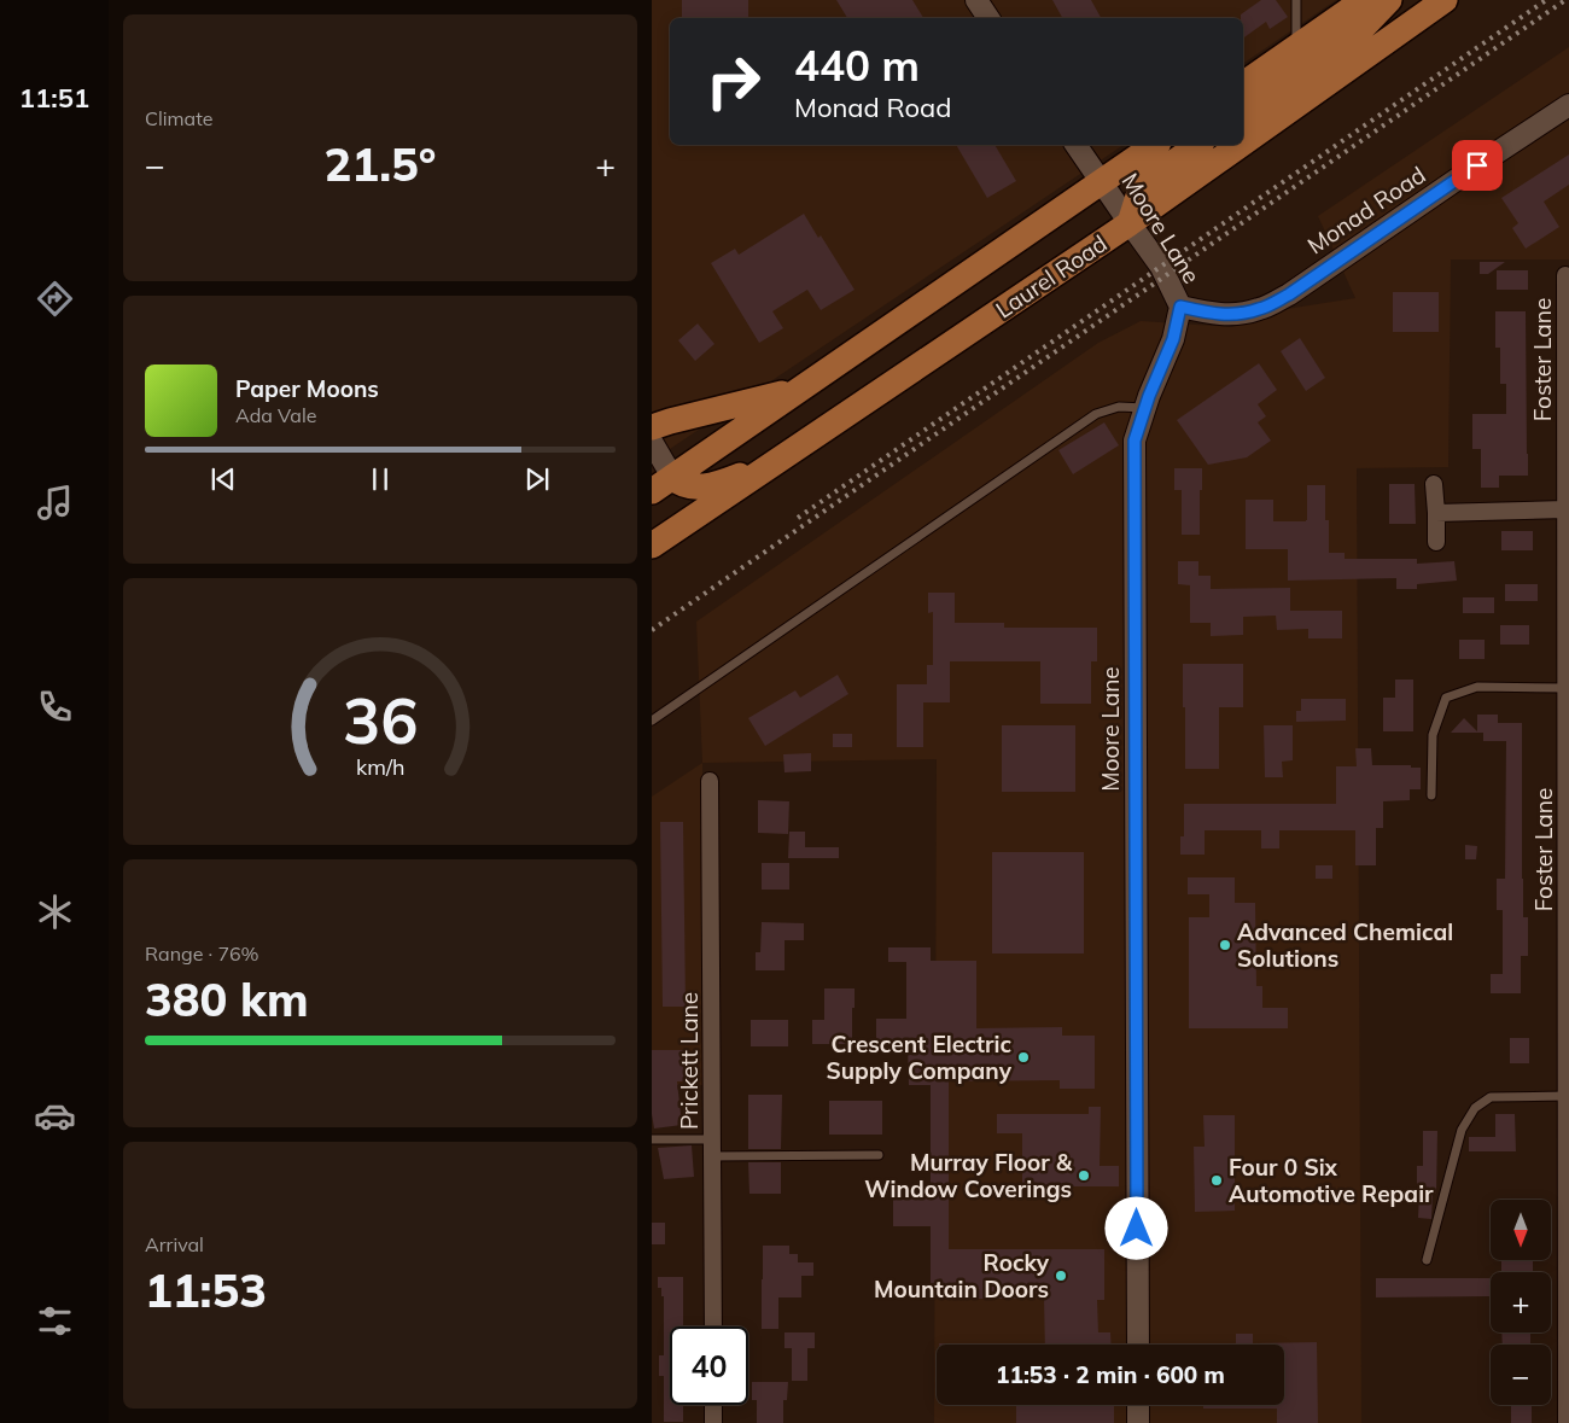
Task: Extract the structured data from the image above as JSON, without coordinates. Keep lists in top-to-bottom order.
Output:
{
  "streets": {
    "main road": ["Laurel Road"],
    "street": [
      "Monad Road",
      "Moore Lane",
      "Foster Lane",
      "Prickett Lane"
    ]
  },
  "crossings": [
    ["Monad Road", "Moore Lane"],
    ["Moore Lane", "Laurel Road"]
  ],
  "places": [
    "Advanced Chemical Solutions",
    "Crescent Electric Supply Company",
    "Murray Floor & Window Coverings",
    "Four 0 Six Automotive Repair",
    "Rocky Mountain Doors"
  ],
  "north": "bottom",
  "page": {
    "tabs": "11:51",
    "tile": [
      "Climate",
      ["Range · 76%", "380 km"],
      ["Arrival", "11:53"]
    ],
    "turn": ["440 m", "Monad Road"],
    "heat": ["−", "21.5°", "+"],
    "song": ["Paper Moons", "Ada Vale"],
    "map_buttons": ["+", "−"],
    "limit": "40",
    "trip": "11:53 · 2 min · 600 m",
    "gauge": ["36", "km/h"]
  }
}
